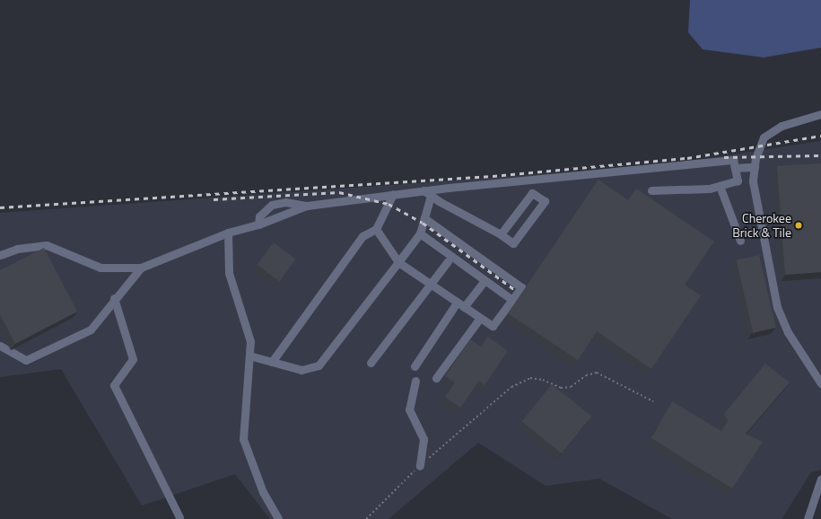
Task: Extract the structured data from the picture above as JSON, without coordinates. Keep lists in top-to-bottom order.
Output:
{
  "places": ["Cherokee Brick & Tile"]
}
